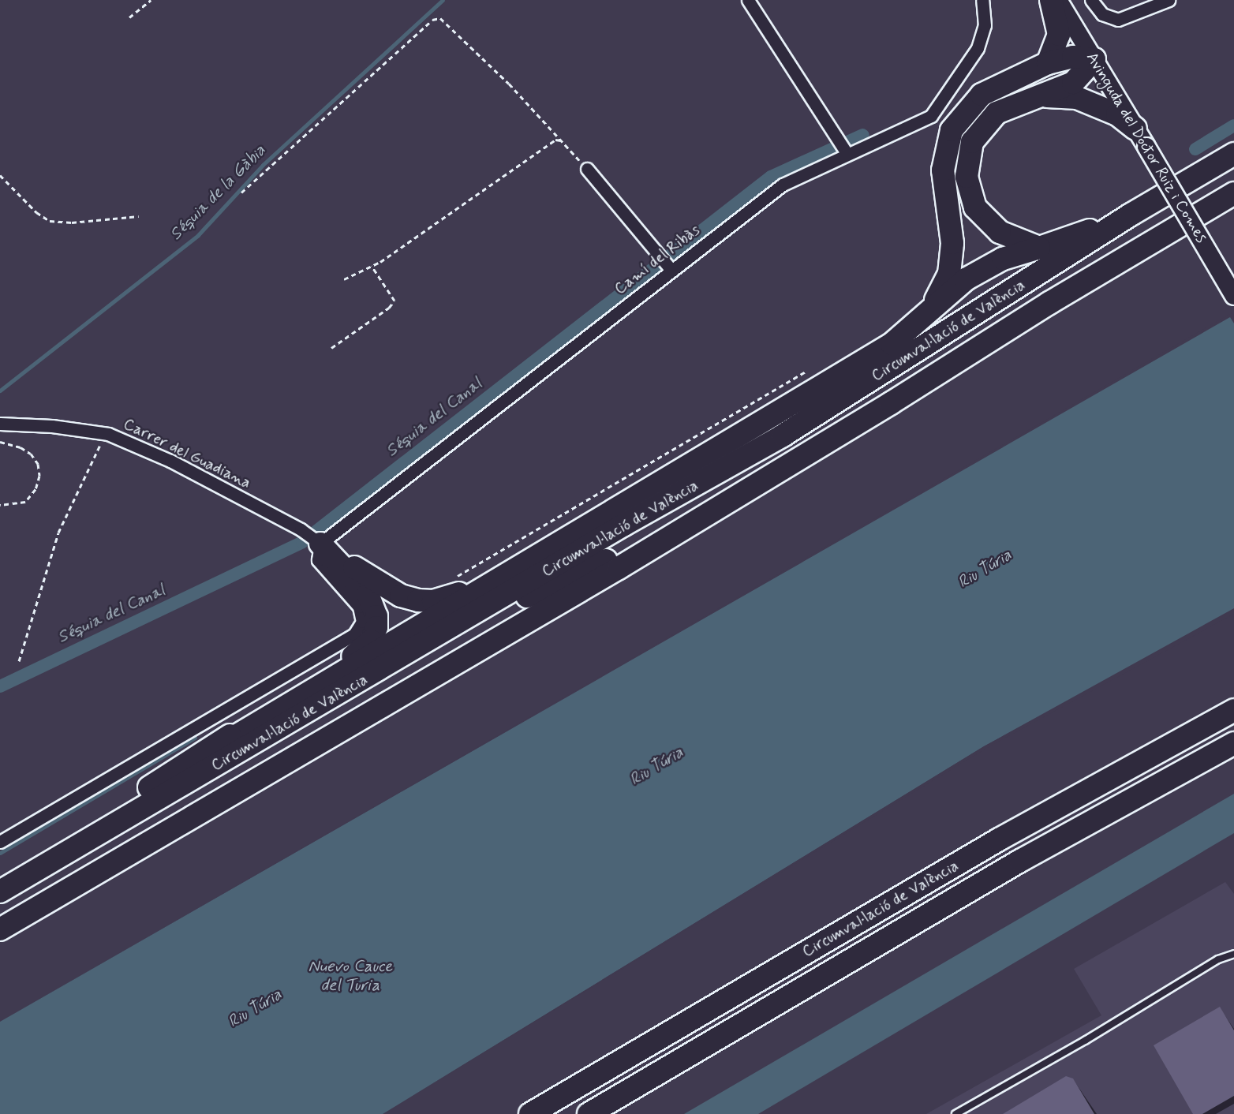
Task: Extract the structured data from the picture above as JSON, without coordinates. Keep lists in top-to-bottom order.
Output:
{
  "streets": {
    "highway": ["Circumval·lació de València"],
    "street": ["Avinguda del Doctor Ruiz i Comes", "Camí del Ribàs", "Carrer del Guadiana"]
  },
  "crossings": [
    ["Camí del Ribàs", "Carrer del Guadiana"]
  ],
  "water": [
    "Séquia de la Gàbia",
    "Séquia del Canal",
    "Riu Túria",
    "Nuevo Cauce del Turia"
  ]
}
